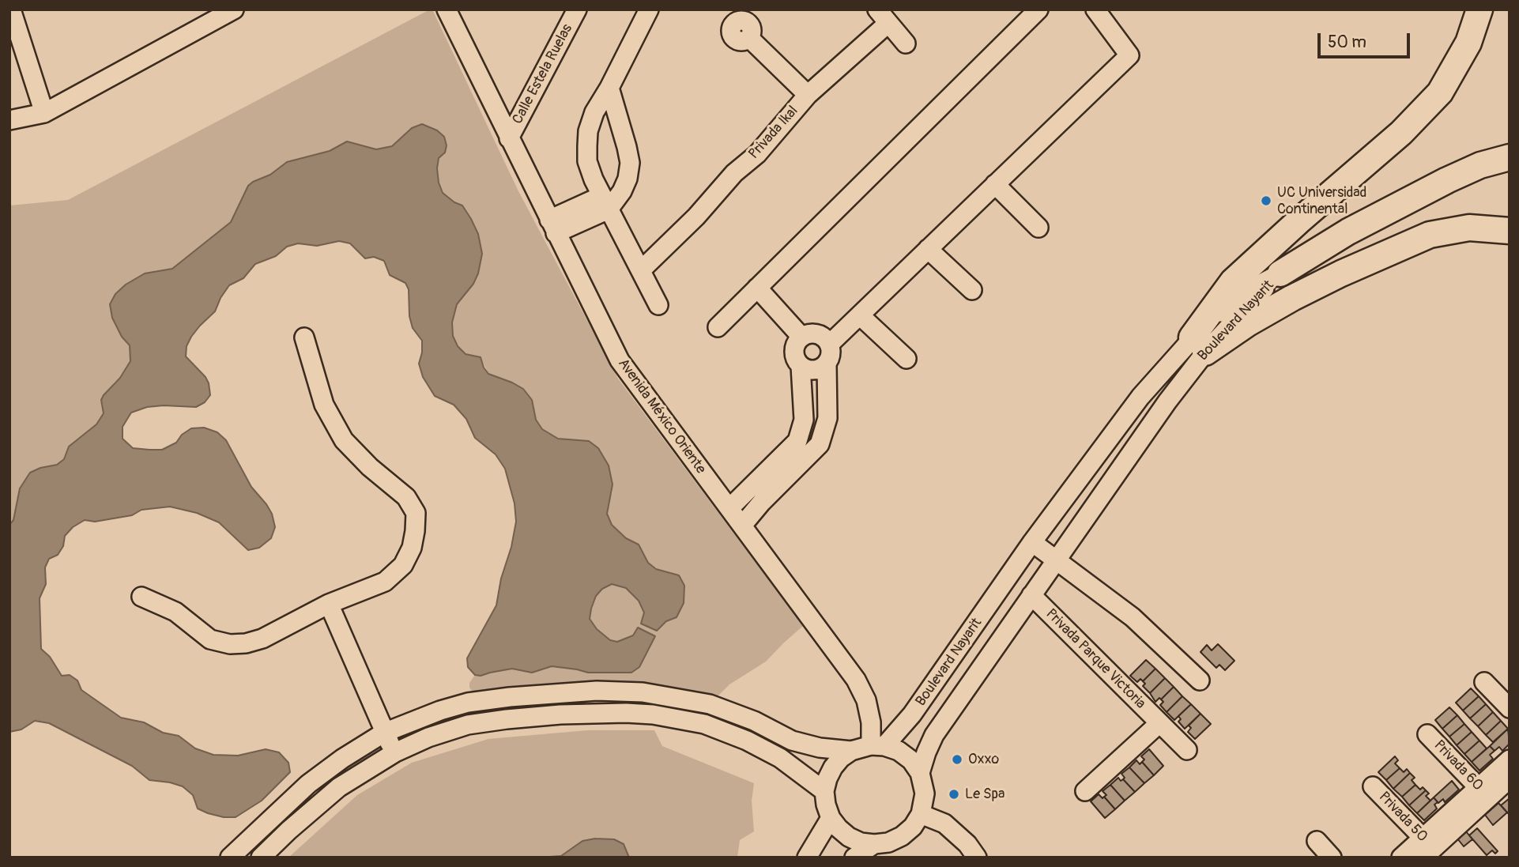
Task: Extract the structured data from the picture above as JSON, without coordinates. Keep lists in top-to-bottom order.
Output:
{
  "streets": {
    "street": [
      "Calle Estela Ruelas",
      "Privada Ikal",
      "Boulevard Nayarit",
      "Avenida México Oriente",
      "Privada Parque Victoria",
      "Privada 60",
      "Privada 50"
    ]
  },
  "crossings": [
    ["Calle Estela Ruelas", "Avenida México Oriente"],
    ["Boulevard Nayarit", "Avenida México Oriente"],
    ["Boulevard Nayarit", "Privada Parque Victoria"]
  ],
  "places": ["UC Universidad Continental", "Oxxo", "Le Spa"],
  "scale_bar": "50 m"
}
